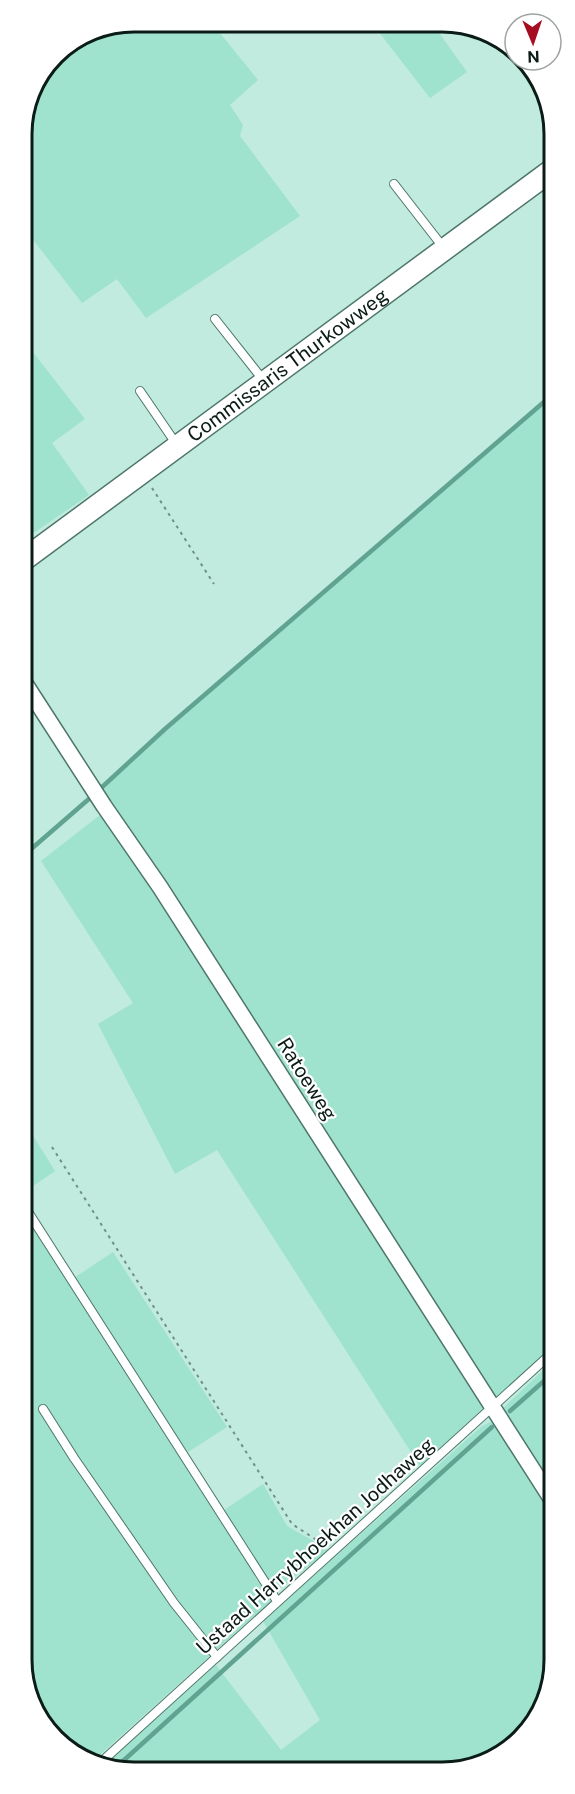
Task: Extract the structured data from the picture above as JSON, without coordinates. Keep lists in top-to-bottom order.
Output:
{
  "streets": {
    "main road": ["Commissaris Thurkowweg"],
    "street": ["Ratoeweg"],
    "lane": ["Ustaad Harrybhoekhan Jodhaweg"]
  },
  "crossings": [
    ["Ratoeweg", "Ustaad Harrybhoekhan Jodhaweg"]
  ],
  "north": "bottom"
}
